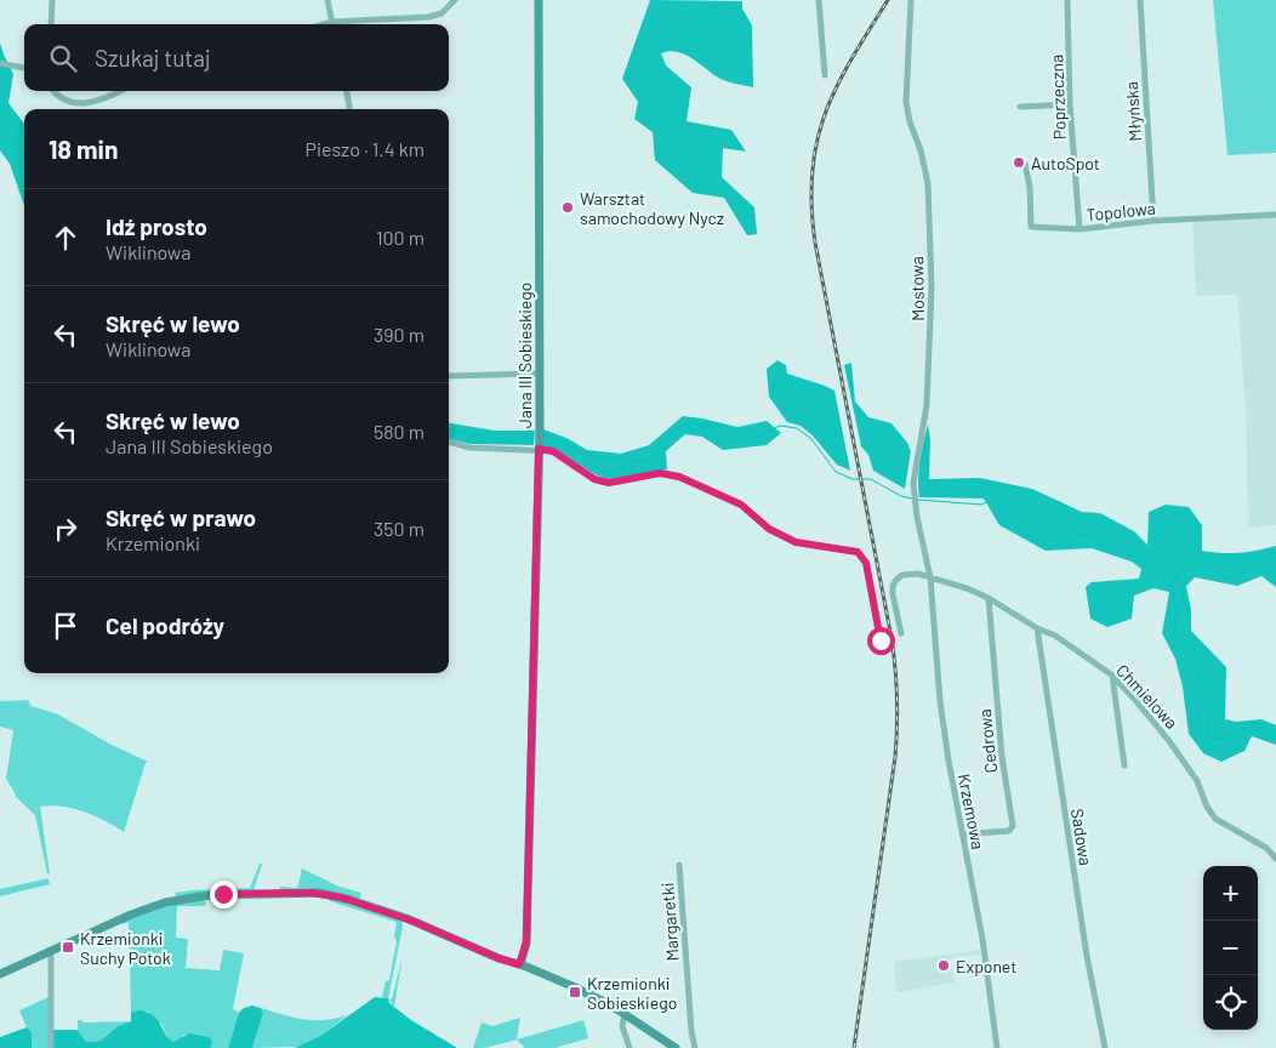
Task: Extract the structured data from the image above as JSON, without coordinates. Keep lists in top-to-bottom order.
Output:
{
  "streets": {
    "street": [
      "Poprzeczna",
      "Młyńska",
      "Topolowa",
      "Mostowa",
      "Jana III Sobieskiego",
      "Chmielowa",
      "Cedrowa",
      "Krzemowa",
      "Sadowa",
      "Margaretki"
    ]
  },
  "crossings": [
    ["Poprzeczna", "Topolowa"],
    ["Młyńska", "Topolowa"],
    ["Mostowa", "Chmielowa"],
    ["Mostowa", "Krzemowa"],
    ["Chmielowa", "Cedrowa"],
    ["Chmielowa", "Krzemowa"],
    ["Chmielowa", "Sadowa"],
    ["Cedrowa", "Krzemowa"]
  ],
  "places": {
    "other": ["AutoSpot", "Warsztat samochodowy Nycz", "Exponet"],
    "transit": ["Krzemionki Suchy Potok", "Krzemionki Sobieskiego"]
  },
  "page": {
    "search": "Szukaj tutaj",
    "heading": ["18 min", "Pieszo · 1.4 km"],
    "list": [
      ["Idź prosto", "Wiklinowa", "100 m"],
      ["Skręć w lewo", "Wiklinowa", "390 m"],
      ["Skręć w lewo", "Jana III Sobieskiego", "580 m"],
      ["Skręć w prawo", "Krzemionki", "350 m"],
      "Cel podróży"
    ],
    "map_buttons": ["+", "−"]
  }
}
